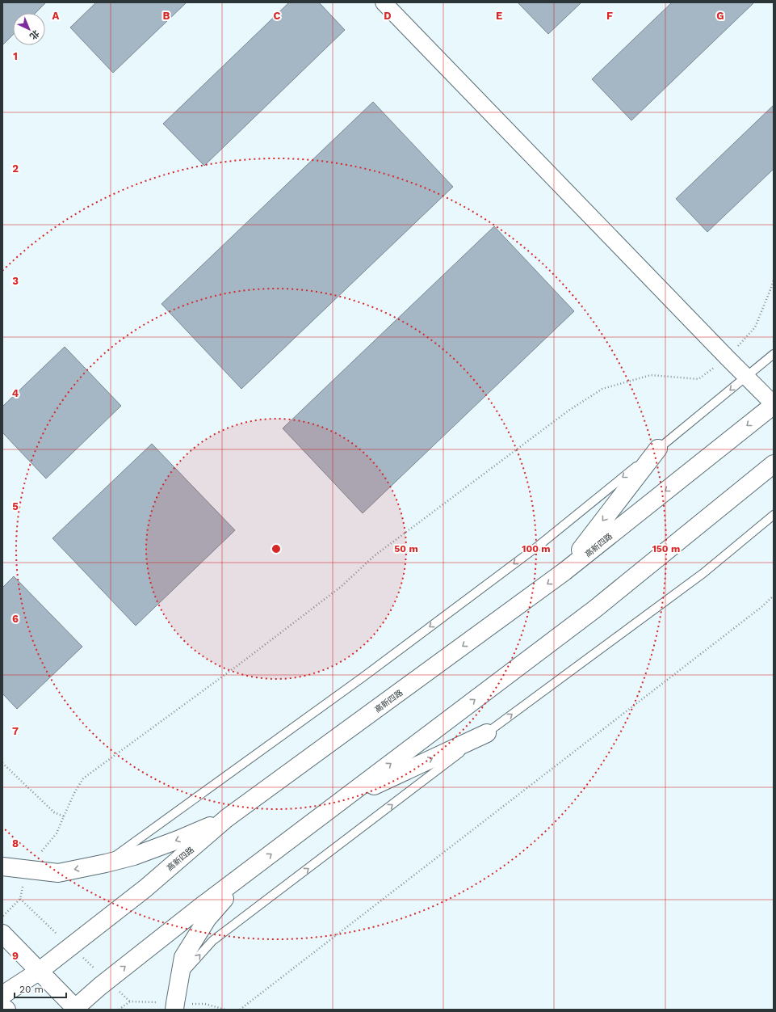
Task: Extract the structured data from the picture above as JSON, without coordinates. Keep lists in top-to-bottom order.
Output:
{
  "streets": {
    "main road": ["高新四路"]
  },
  "scale_bar": "20 m",
  "north": "bottom right",
  "grid": {
    "columns": [
      "A",
      "B",
      "C",
      "D",
      "E",
      "F",
      "G"
    ],
    "rows": [
      "1",
      "2",
      "3",
      "4",
      "5",
      "6",
      "7",
      "8",
      "9"
    ]
  },
  "rings": ["50 m", "100 m", "150 m"]
}
